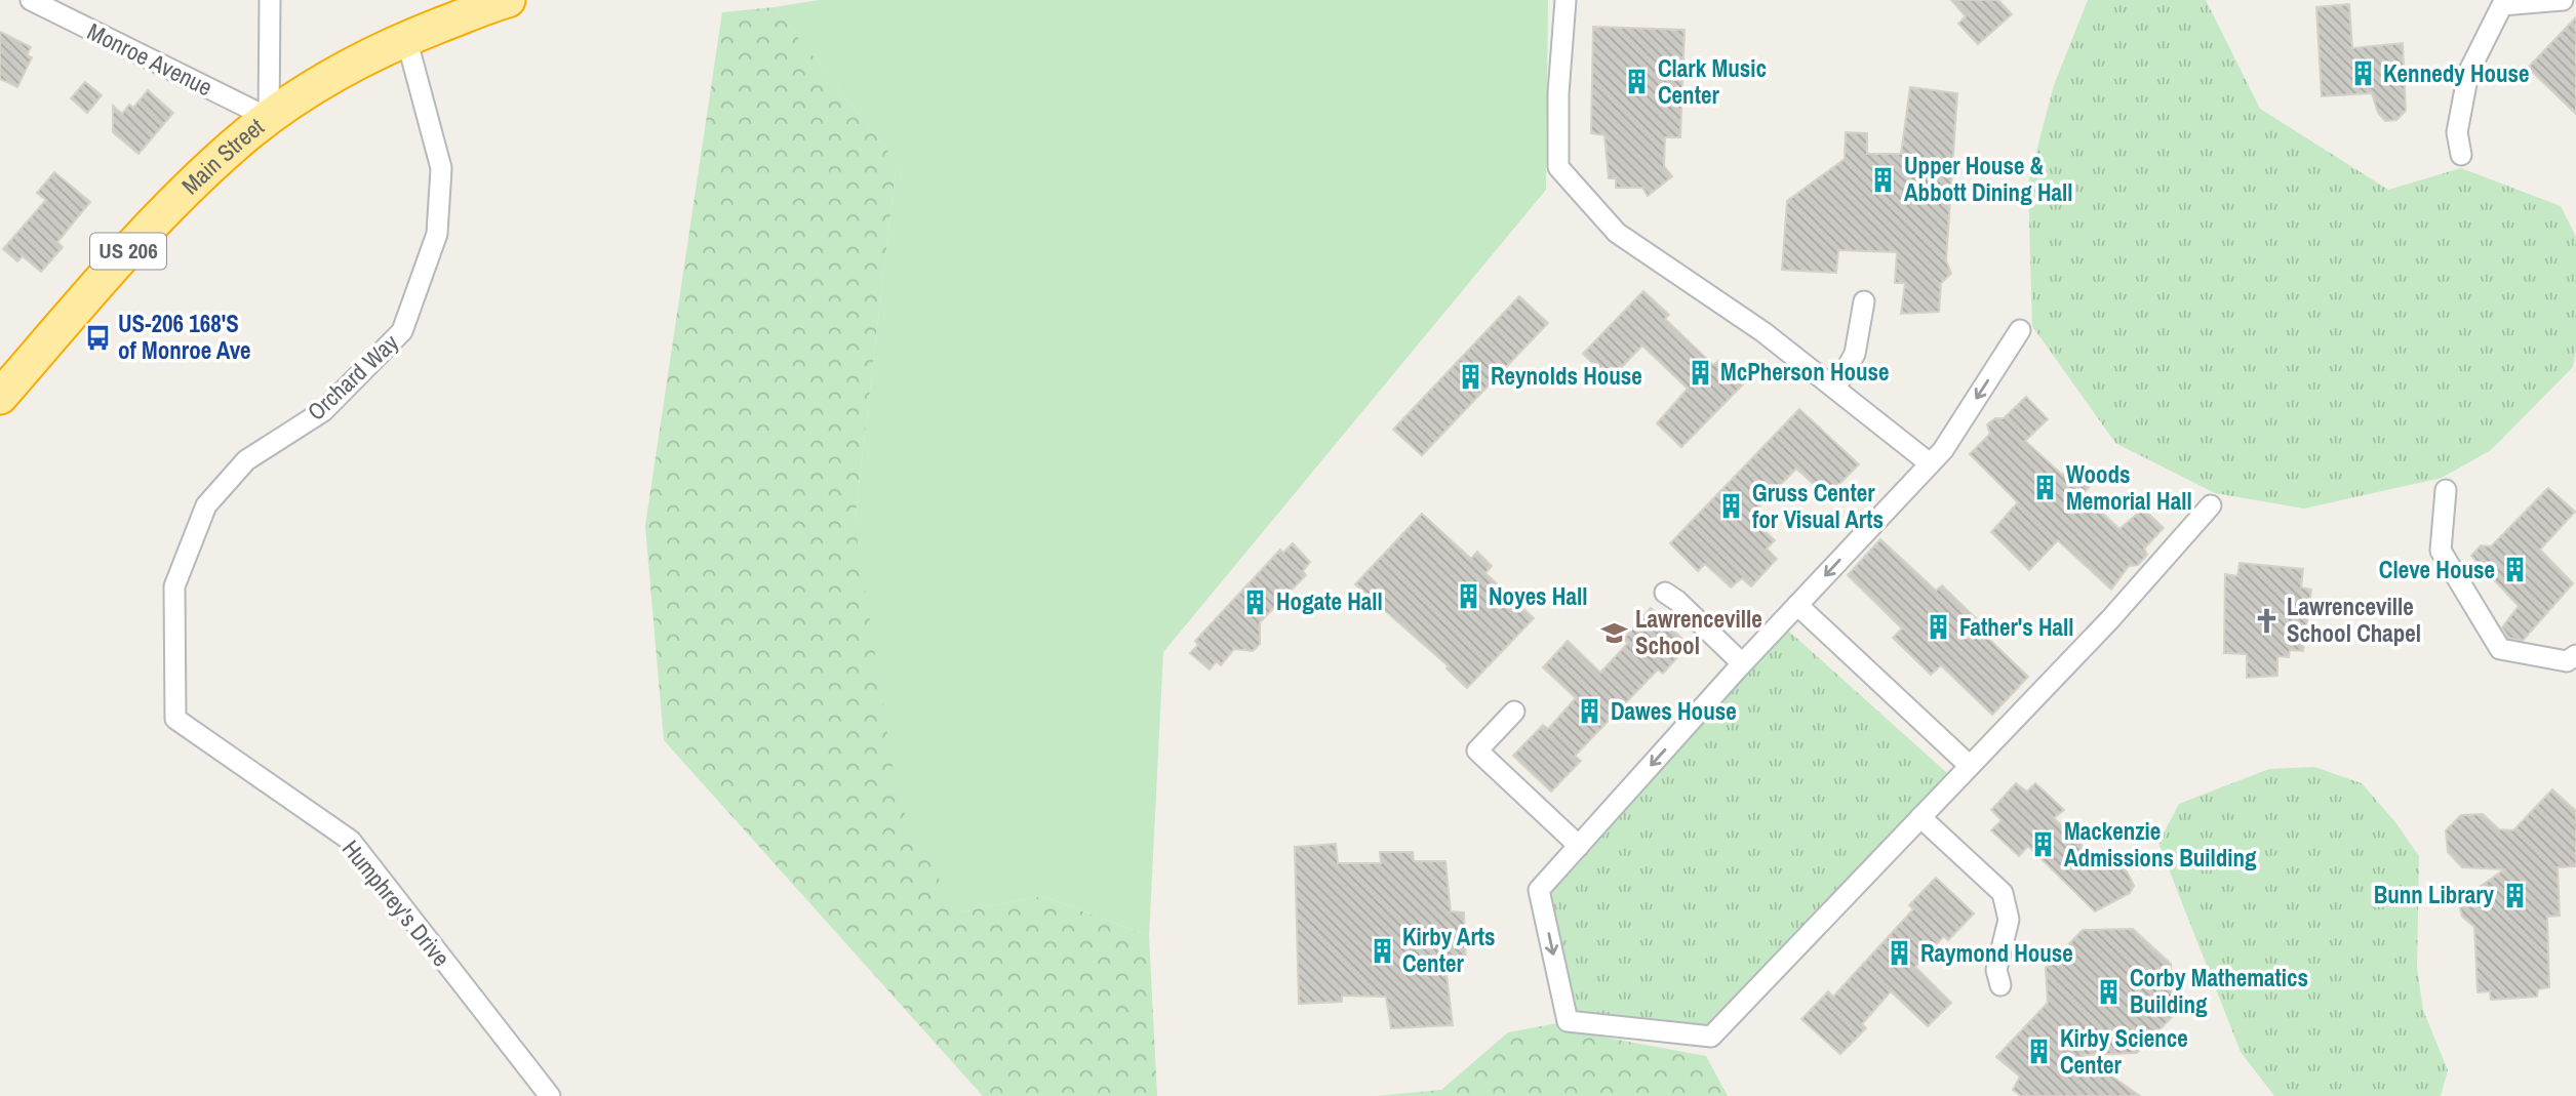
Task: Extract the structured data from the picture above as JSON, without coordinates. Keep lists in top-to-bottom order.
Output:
{
  "streets": {
    "highway": ["Main Street", "US 206"],
    "street": ["Monroe Avenue", "Orchard Way", "Humphrey's Drive"]
  },
  "crossings": [
    ["Monroe Avenue", "Main Street"],
    ["Main Street", "Orchard Way"],
    ["Orchard Way", "Humphrey's Drive"]
  ],
  "places": {
    "building": [
      "Kennedy House",
      "Clark Music Center",
      "Upper House & Abbott Dining Hall",
      "McPherson House",
      "Reynolds House",
      "Woods Memorial Hall",
      "Gruss Center for Visual Arts",
      "Cleve House",
      "Noyes Hall",
      "Hogate Hall",
      "Father's Hall",
      "Dawes House",
      "Mackenzie Admissions Building",
      "Bunn Library",
      "Kirby Arts Center",
      "Raymond House",
      "Corby Mathematics Building",
      "Kirby Science Center"
    ],
    "bus stop": ["US-206 168'S of Monroe Ave"],
    "church": ["Lawrenceville School Chapel"],
    "school or university": ["Lawrenceville School"]
  }
}
